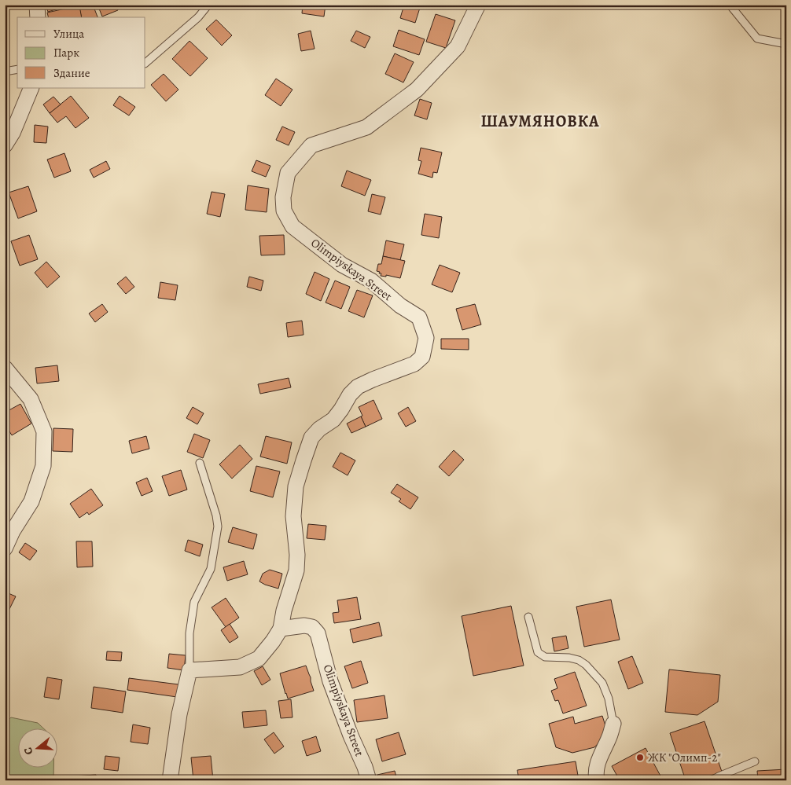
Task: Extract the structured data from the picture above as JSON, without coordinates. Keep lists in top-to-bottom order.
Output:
{
  "streets": {
    "street": ["Olimpiyskaya Street"]
  },
  "districts": ["ШАУМЯНОВКА"],
  "places": ["ЖК \"Олимп-2\""],
  "legend": ["Улица", "Парк", "Здание"],
  "north": "left"
}
